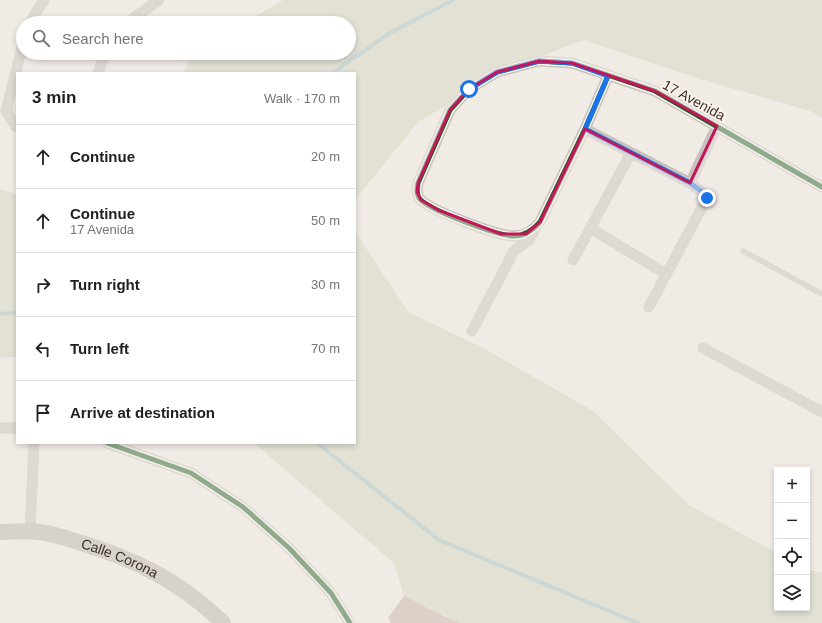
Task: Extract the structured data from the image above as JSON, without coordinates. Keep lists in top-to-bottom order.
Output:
{
  "streets": {
    "street": ["17 Avenida", "Calle Corona"]
  },
  "page": {
    "search": "Search here",
    "heading": ["3 min", "Walk · 170 m"],
    "list": [
      ["Continue", "20 m"],
      ["Continue", "17 Avenida", "50 m"],
      ["Turn right", "30 m"],
      ["Turn left", "70 m"],
      "Arrive at destination"
    ],
    "map_buttons": ["+", "−"]
  }
}
